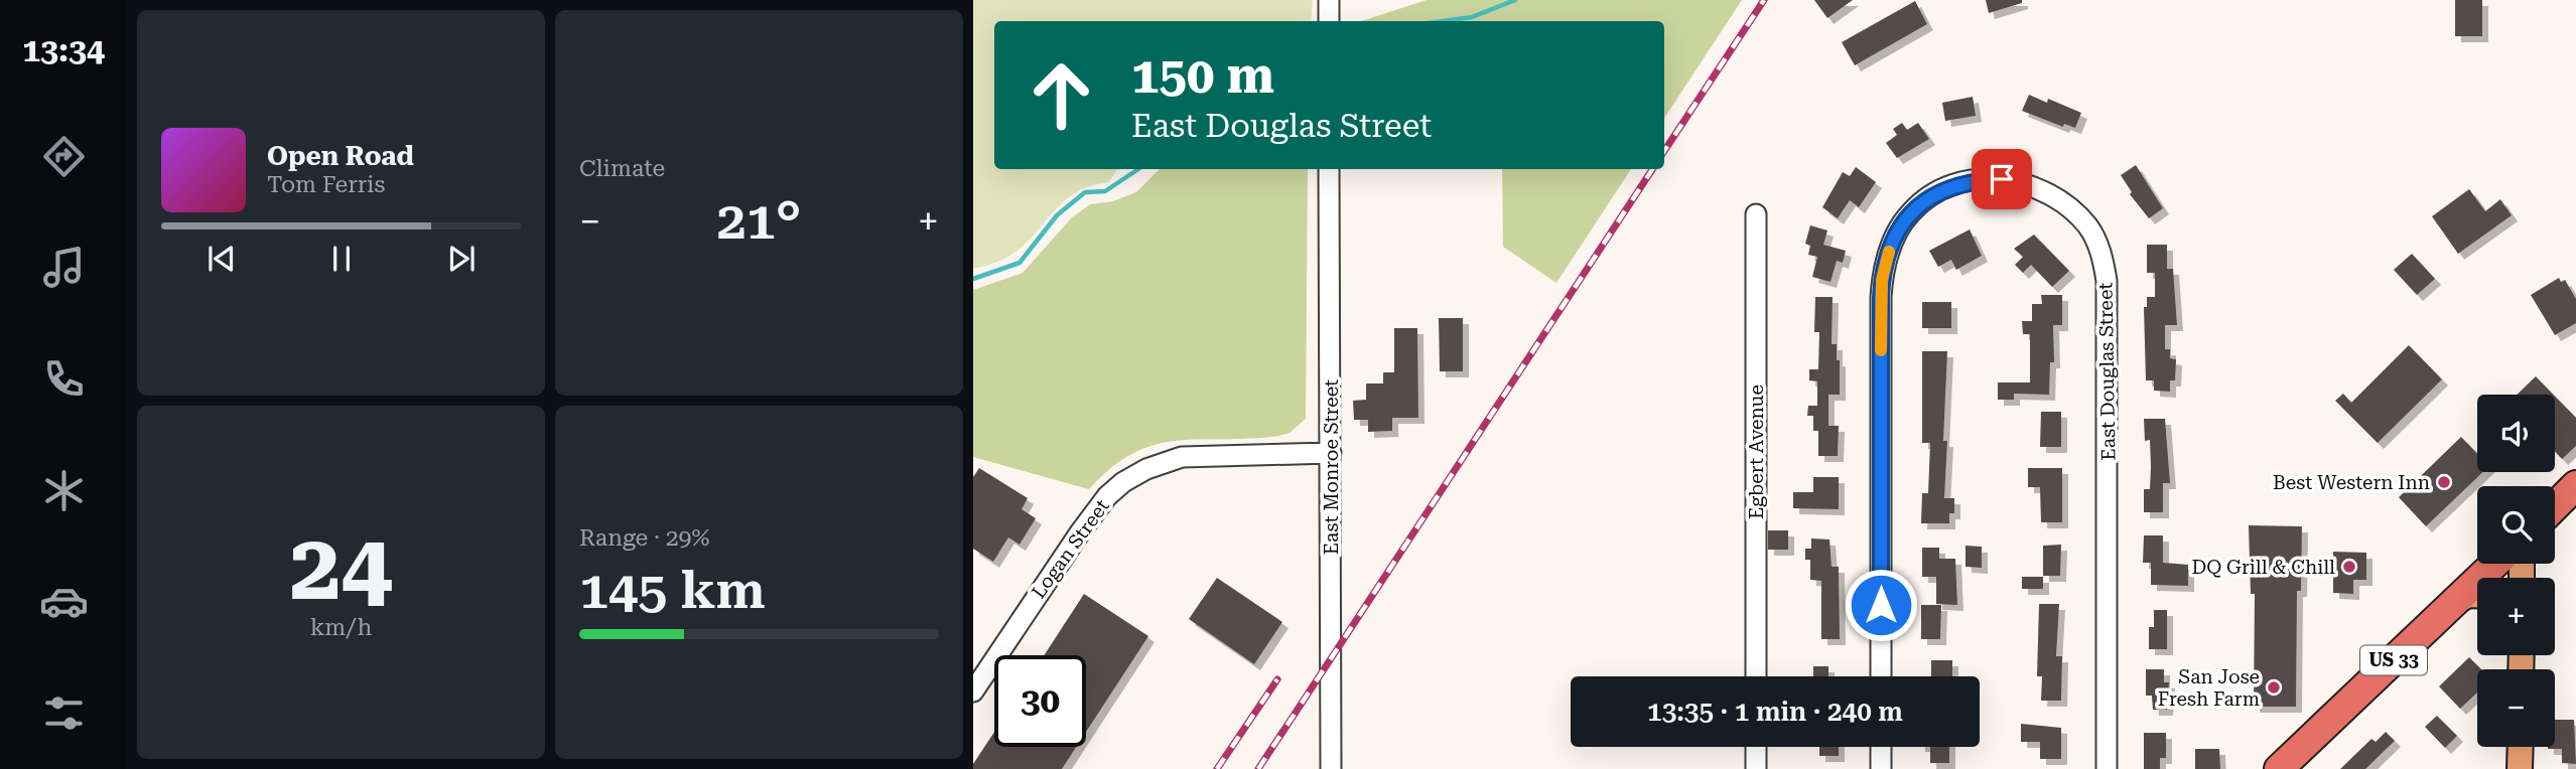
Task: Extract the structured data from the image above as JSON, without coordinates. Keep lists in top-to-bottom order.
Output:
{
  "streets": {
    "highway": ["US 33"],
    "street": [
      "East Douglas Street",
      "Egbert Avenue",
      "East Monroe Street",
      "Logan Street"
    ]
  },
  "crossings": [
    ["East Monroe Street", "Logan Street"]
  ],
  "places": ["Best Western Inn", "DQ Grill & Chill", "San Jose Fresh Farm"],
  "page": {
    "tabs": "13:34",
    "tile": [
      "Climate",
      ["24", "km/h"],
      ["Range · 29%", "145 km"]
    ],
    "turn": ["150 m", "East Douglas Street"],
    "song": ["Open Road", "Tom Ferris"],
    "heat": ["−", "21°", "+"],
    "map_buttons": ["+", "−"],
    "limit": "30",
    "trip": "13:35 · 1 min · 240 m"
  }
}
